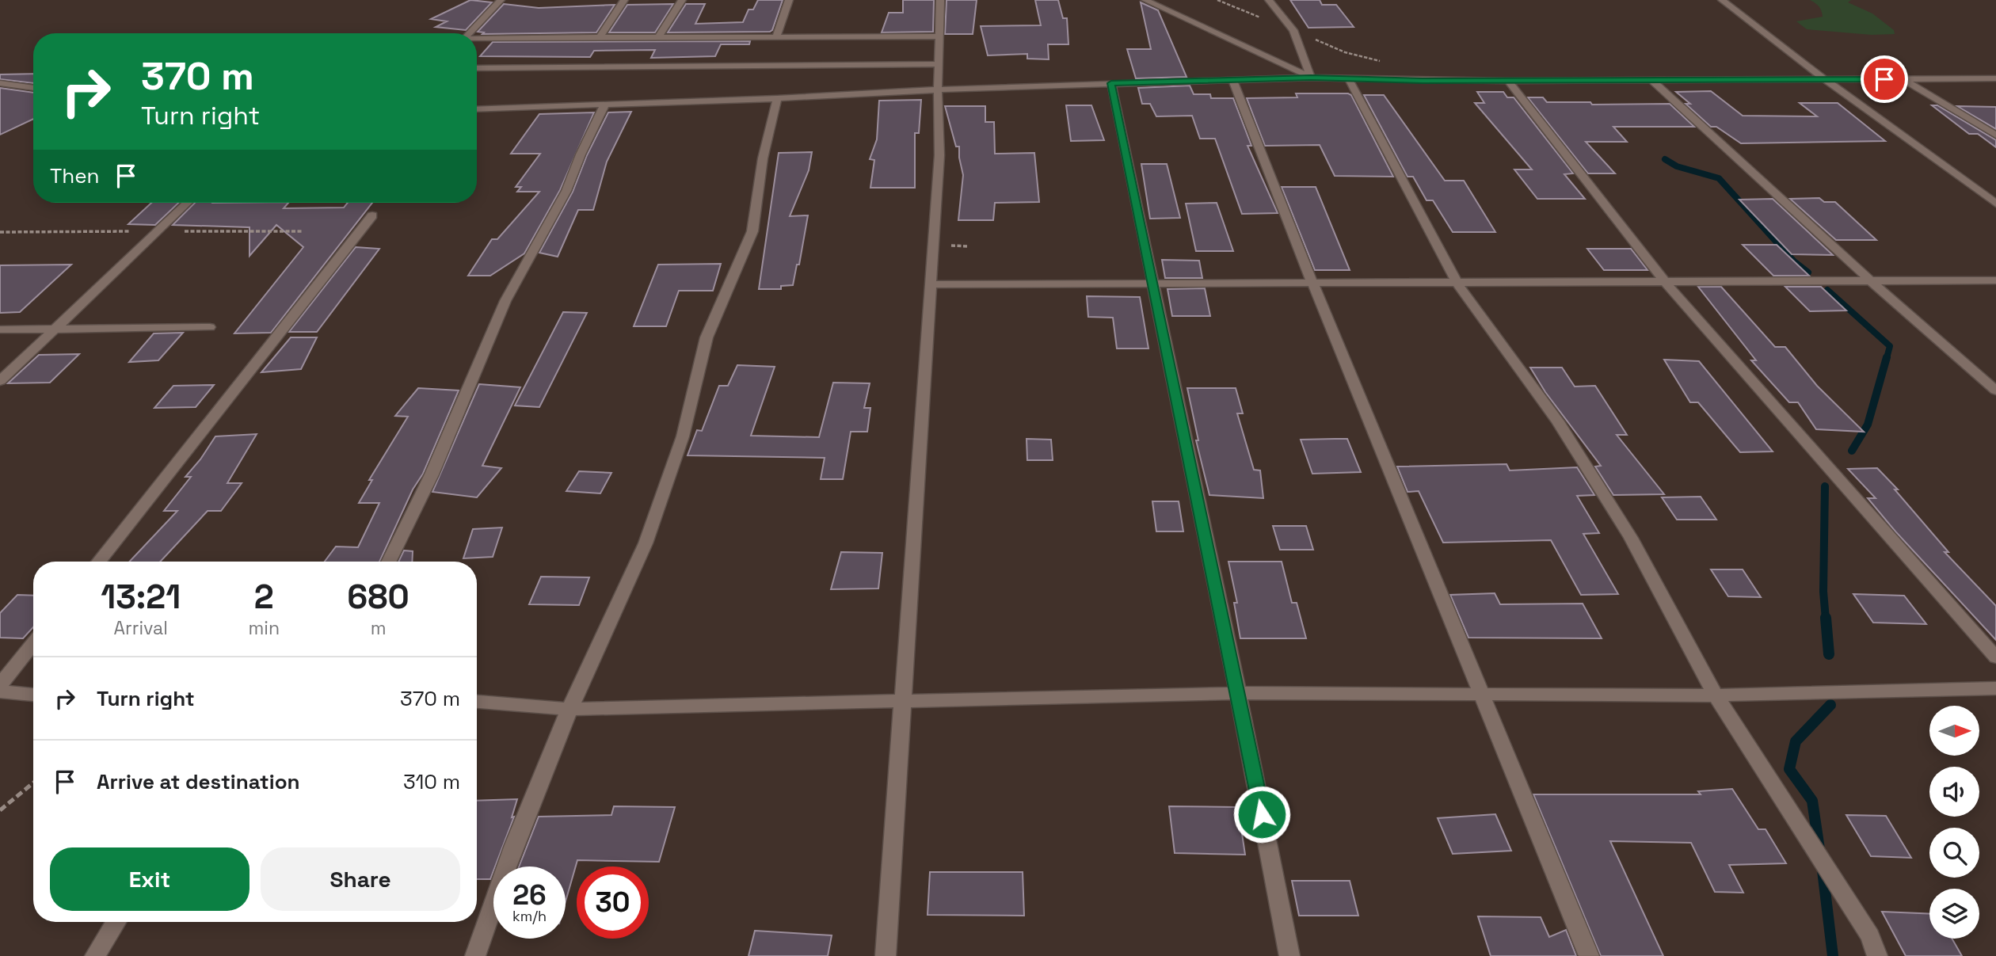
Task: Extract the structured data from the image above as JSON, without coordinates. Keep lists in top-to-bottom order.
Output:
{
  "north": "right",
  "page": {
    "turn": ["370 m", "Turn right"],
    "then": "Then",
    "eta": [
      "13:21",
      "Arrival",
      "2",
      "min",
      "680",
      "m"
    ],
    "list": [
      {
        "name": "Turn right",
        "value": "370 m"
      },
      {
        "name": "Arrive at destination",
        "value": "310 m"
      }
    ],
    "buttons": ["Exit", "Share"],
    "speed": "26 km/h",
    "limit": "30"
  }
}
